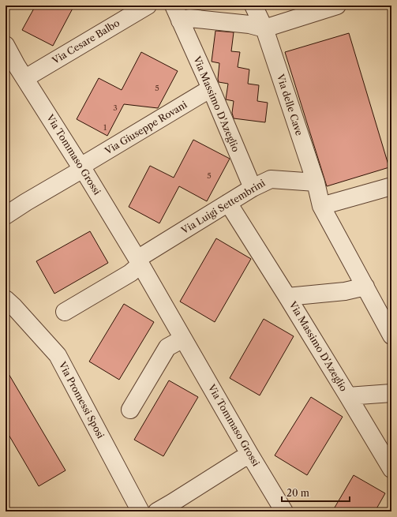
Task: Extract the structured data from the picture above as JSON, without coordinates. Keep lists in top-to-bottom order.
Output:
{
  "streets": {
    "street": [
      "Via Cesare Balbo",
      "Via Massimo D'Azeglio",
      "Via delle Cave",
      "Via Giuseppe Rovani",
      "Via Tommaso Grossi",
      "Via Luigi Settembrini",
      "Via Promessi Sposi"
    ]
  },
  "crossings": [
    ["Via Cesare Balbo", "Via Tommaso Grossi"],
    ["Via Massimo D'Azeglio", "Via delle Cave"],
    ["Via Massimo D'Azeglio", "Via Giuseppe Rovani"],
    ["Via Massimo D'Azeglio", "Via Luigi Settembrini"],
    ["Via delle Cave", "Via Luigi Settembrini"],
    ["Via Giuseppe Rovani", "Via Tommaso Grossi"],
    ["Via Tommaso Grossi", "Via Luigi Settembrini"]
  ],
  "house_numbers": [
    "5",
    "3",
    "1",
    "5"
  ],
  "scale_bar": "20 m"
}
